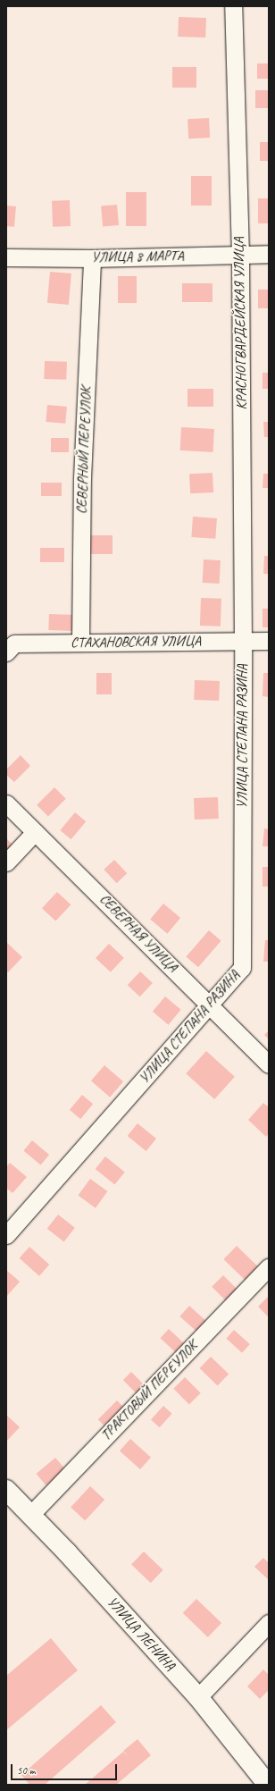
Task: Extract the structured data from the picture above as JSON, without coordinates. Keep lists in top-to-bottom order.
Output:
{
  "streets": {
    "main road": ["УЛИЦА ЛЕНИНА"],
    "street": [
      "УЛИЦА 8 МАРТА",
      "КРАСНОГВАРДЕЙСКАЯ УЛИЦА",
      "СЕВЕРНЫЙ ПЕРЕУЛОК",
      "СТАХАНОВСКАЯ УЛИЦА",
      "УЛИЦА СТЕПАНА РАЗИНА",
      "СЕВЕРНАЯ УЛИЦА",
      "ТРАКТОВЫЙ ПЕРЕУЛОК"
    ]
  },
  "crossings": [
    ["УЛИЦА 8 МАРТА", "КРАСНОГВАРДЕЙСКАЯ УЛИЦА"],
    ["УЛИЦА 8 МАРТА", "СЕВЕРНЫЙ ПЕРЕУЛОК"],
    ["КРАСНОГВАРДЕЙСКАЯ УЛИЦА", "СТАХАНОВСКАЯ УЛИЦА"],
    ["КРАСНОГВАРДЕЙСКАЯ УЛИЦА", "УЛИЦА СТЕПАНА РАЗИНА"],
    ["СЕВЕРНЫЙ ПЕРЕУЛОК", "СТАХАНОВСКАЯ УЛИЦА"],
    ["СТАХАНОВСКАЯ УЛИЦА", "УЛИЦА СТЕПАНА РАЗИНА"],
    ["УЛИЦА СТЕПАНА РАЗИНА", "СЕВЕРНАЯ УЛИЦА"],
    ["ТРАКТОВЫЙ ПЕРЕУЛОК", "УЛИЦА ЛЕНИНА"]
  ],
  "scale_bar": "50 m"
}
